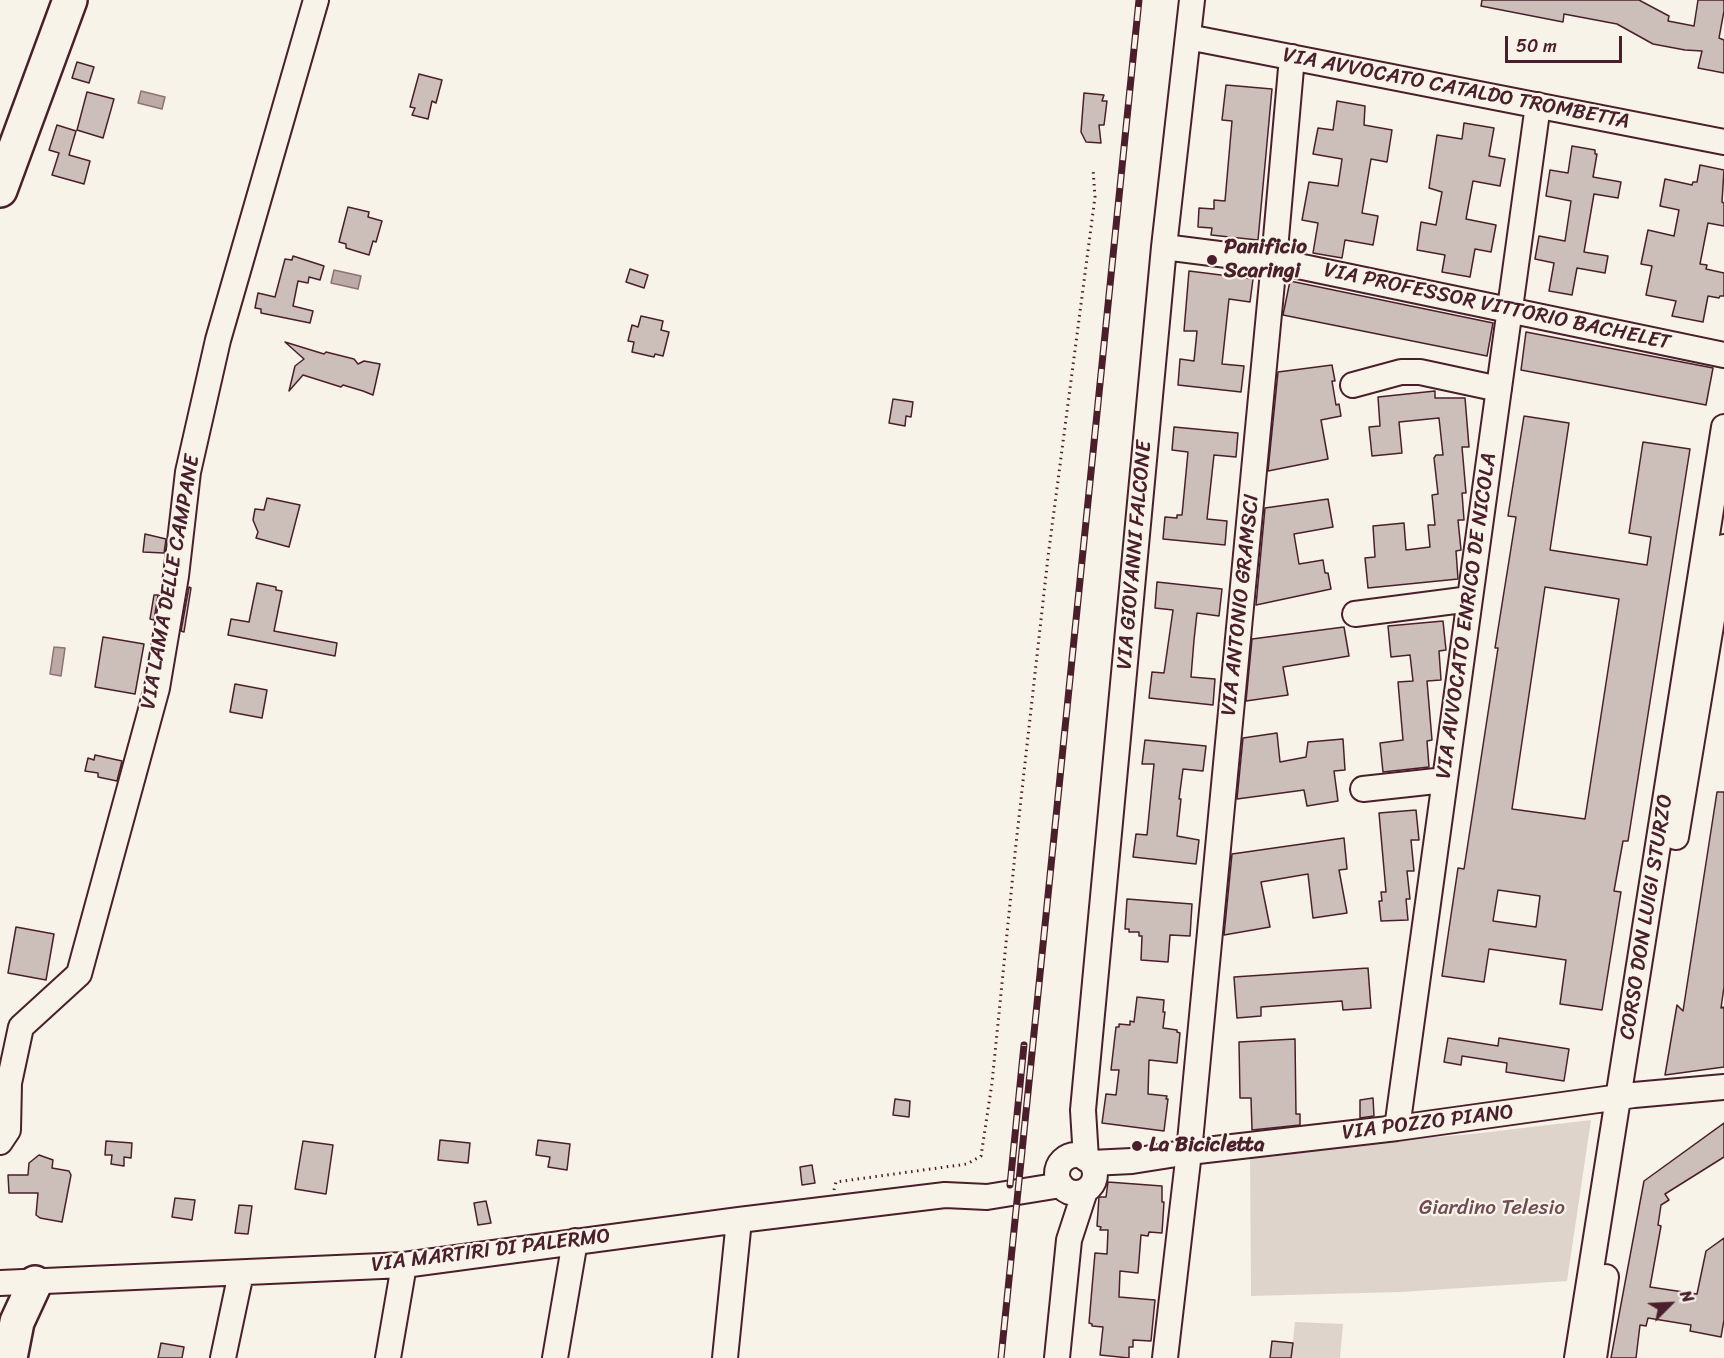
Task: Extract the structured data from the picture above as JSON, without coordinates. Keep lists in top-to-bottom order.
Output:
{
  "streets": {
    "street": [
      "VIA AVVOCATO CATALDO TROMBETTA",
      "VIA PROFESSOR VITTORIO BACHELET",
      "VIA GIOVANNI FALCONE",
      "VIA LAMA DELLE CAMPANE",
      "VIA ANTONIO GRAMSCI",
      "VIA AVVOCATO ENRICO DE NICOLA",
      "CORSO DON LUIGI STURZO",
      "VIA POZZO PIANO",
      "VIA MARTIRI DI PALERMO"
    ]
  },
  "crossings": [
    ["VIA AVVOCATO CATALDO TROMBETTA", "VIA GIOVANNI FALCONE"],
    ["VIA AVVOCATO CATALDO TROMBETTA", "VIA ANTONIO GRAMSCI"],
    ["VIA AVVOCATO CATALDO TROMBETTA", "VIA AVVOCATO ENRICO DE NICOLA"],
    ["VIA PROFESSOR VITTORIO BACHELET", "VIA GIOVANNI FALCONE"],
    ["VIA PROFESSOR VITTORIO BACHELET", "VIA ANTONIO GRAMSCI"],
    ["VIA PROFESSOR VITTORIO BACHELET", "VIA AVVOCATO ENRICO DE NICOLA"],
    ["VIA GIOVANNI FALCONE", "VIA POZZO PIANO"],
    ["VIA ANTONIO GRAMSCI", "VIA POZZO PIANO"],
    ["VIA AVVOCATO ENRICO DE NICOLA", "VIA POZZO PIANO"],
    ["CORSO DON LUIGI STURZO", "VIA POZZO PIANO"],
    ["VIA POZZO PIANO", "VIA MARTIRI DI PALERMO"]
  ],
  "parks": ["Giardino Telesio"],
  "places": ["Panificio Scaringi", "La Bicicletta"],
  "scale_bar": "50 m",
  "north": "top right"
}
